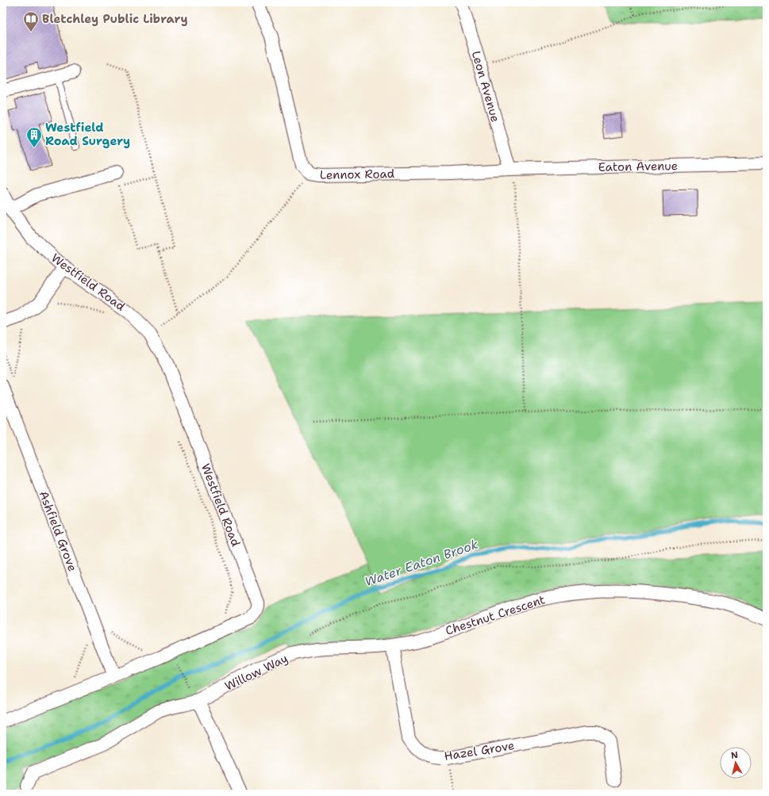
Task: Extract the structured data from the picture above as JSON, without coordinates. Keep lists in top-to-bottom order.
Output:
{
  "streets": {
    "street": [
      "Leon Avenue",
      "Eaton Avenue",
      "Lennox Road",
      "Westfield Road",
      "Ashfield Grove",
      "Chestnut Crescent",
      "Willow Way",
      "Hazel Grove"
    ]
  },
  "crossings": [
    ["Leon Avenue", "Eaton Avenue"],
    ["Leon Avenue", "Lennox Road"],
    ["Eaton Avenue", "Lennox Road"],
    ["Westfield Road", "Ashfield Grove"],
    ["Chestnut Crescent", "Willow Way"],
    ["Chestnut Crescent", "Hazel Grove"],
    ["Willow Way", "Hazel Grove"]
  ],
  "water": ["Water Eaton Brook"],
  "places": {
    "library": ["Bletchley Public Library"],
    "building": ["Westfield Road Surgery"]
  },
  "north": "top"
}
